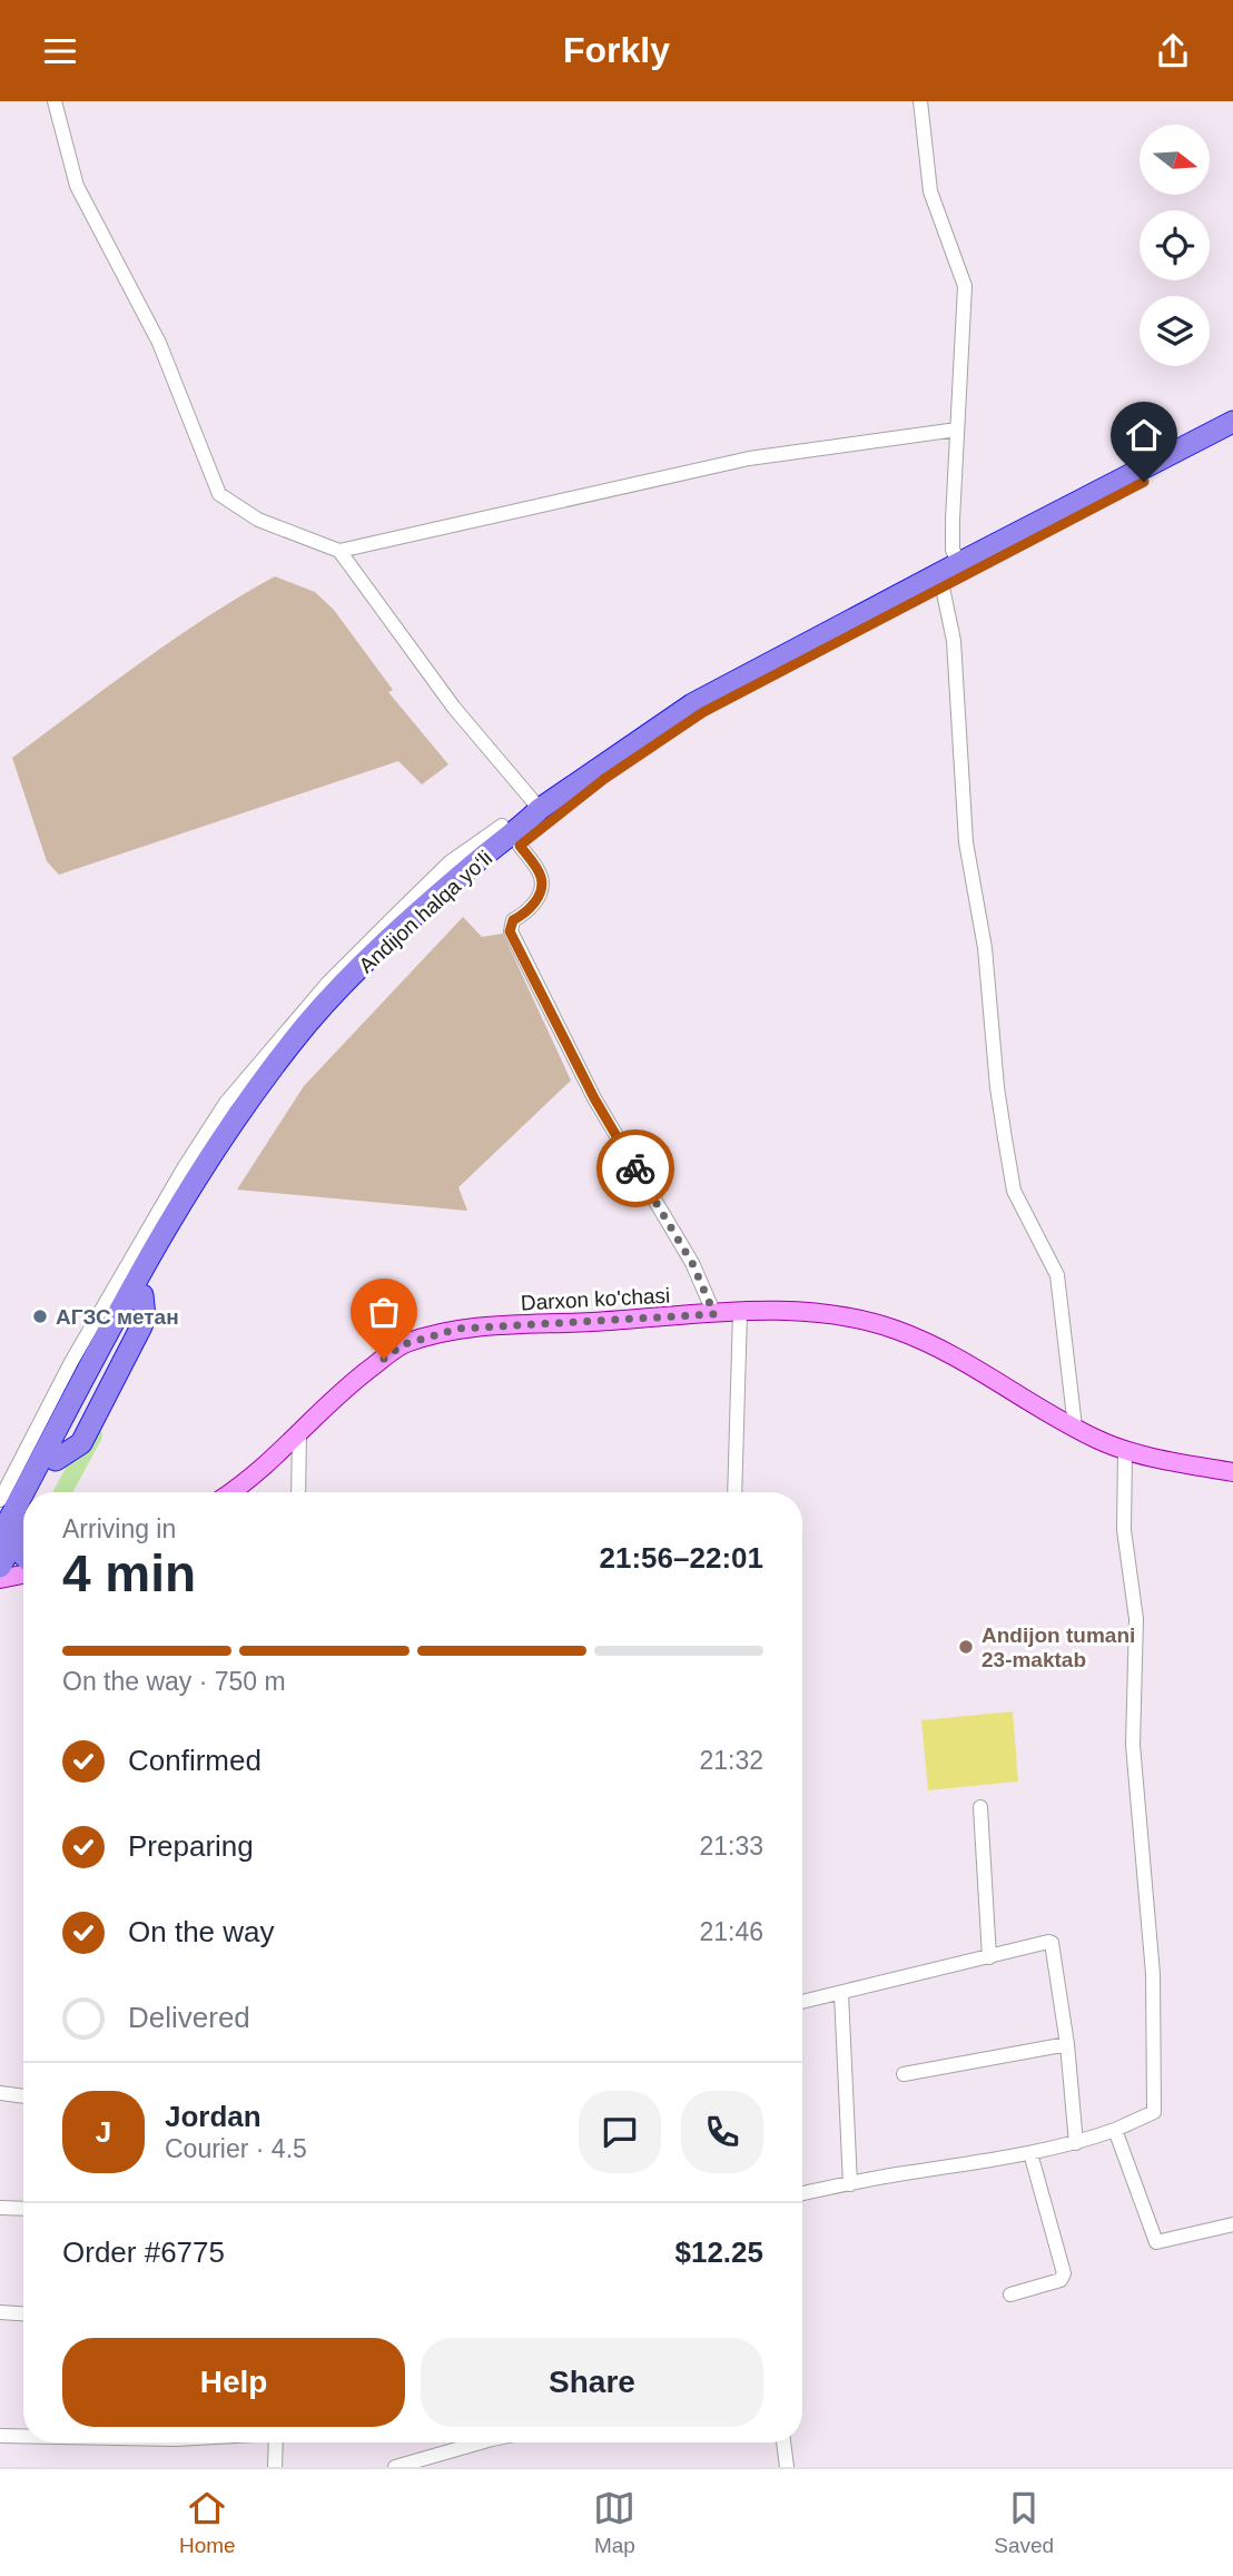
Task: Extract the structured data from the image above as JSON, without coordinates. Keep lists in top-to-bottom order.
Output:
{
  "streets": {
    "highway": ["Andijon halqa yo‘li"],
    "main road": ["Darxon ko'chasi"]
  },
  "places": ["АГЗС метан", "Andijon tumani 23-maktab"],
  "north": "right",
  "page": {
    "header": "Forkly",
    "heading": ["4 min", "Arriving in", "21:56–22:01"],
    "panel": [
      "Jordan",
      "Courier · 4.5",
      "Order #6775",
      "$12.25"
    ],
    "bar": "On the way · 750 m",
    "list": [
      ["Confirmed", "21:32"],
      ["Preparing", "21:33"],
      ["On the way", "21:46"],
      "Delivered"
    ],
    "round": "J",
    "buttons": ["Help", "Share"],
    "tabs": ["Home", "Map", "Saved"]
  }
}
